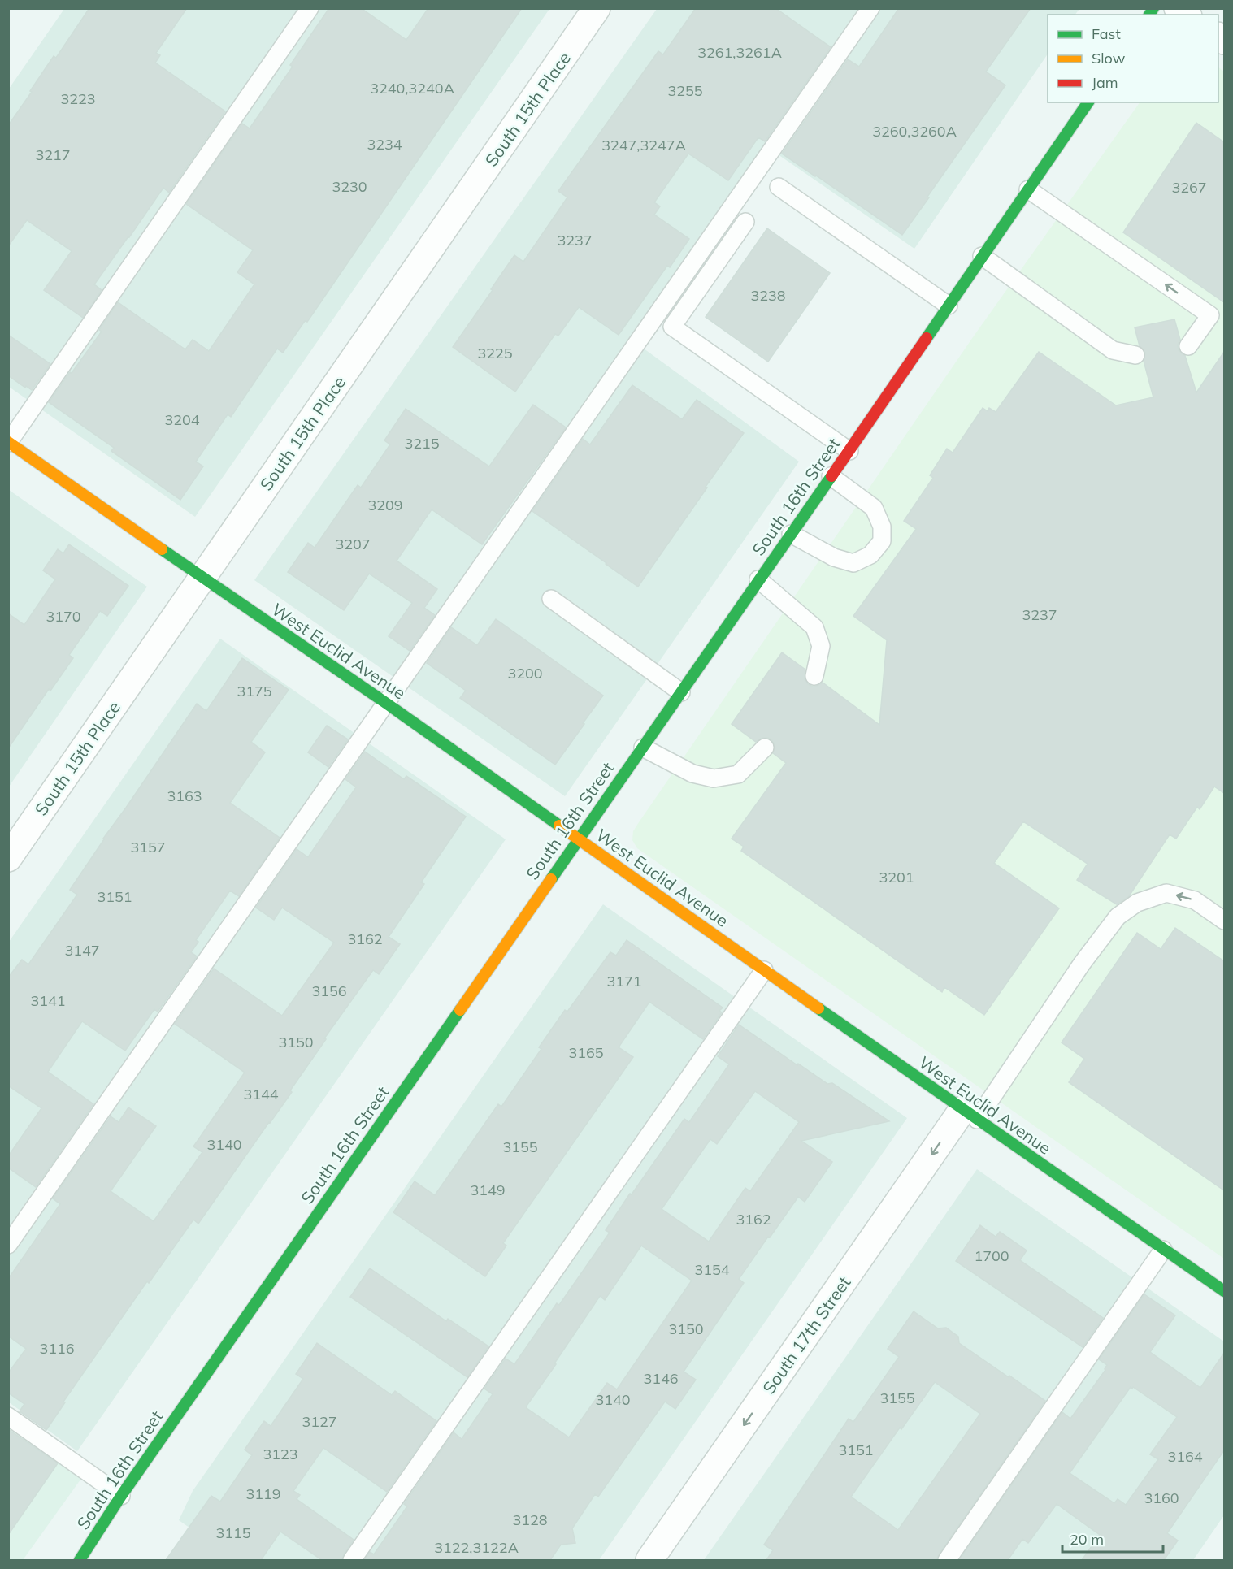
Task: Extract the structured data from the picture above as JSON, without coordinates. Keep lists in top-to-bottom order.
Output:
{
  "streets": {
    "street": [
      "South 15th Place",
      "South 16th Street",
      "West Euclid Avenue",
      "South 17th Street"
    ]
  },
  "crossings": [
    ["South 15th Place", "West Euclid Avenue"],
    ["South 16th Street", "West Euclid Avenue"],
    ["West Euclid Avenue", "South 17th Street"]
  ],
  "one_way": ["South 17th Street"],
  "house_numbers": [
    "3261,3261A",
    "3240,3240A",
    "3255",
    "3223",
    "3260,3260A",
    "3234",
    "3247,3247A",
    "3217",
    "3230",
    "3267",
    "3237",
    "3238",
    "3225",
    "3204",
    "3215",
    "3209",
    "3207",
    "3237",
    "3170",
    "3200",
    "3175",
    "3163",
    "3157",
    "3201",
    "3151",
    "3162",
    "3147",
    "3171",
    "3156",
    "3141",
    "3150",
    "3165",
    "3144",
    "3140",
    "3155",
    "3149",
    "3162",
    "1700",
    "3154",
    "3150",
    "3116",
    "3146",
    "3155",
    "3140",
    "3127",
    "3151",
    "3123",
    "3164",
    "3119",
    "3160",
    "3128",
    "3115",
    "3122,3122A"
  ],
  "legend": ["Fast", "Slow", "Jam"],
  "scale_bar": "20 m"
}
